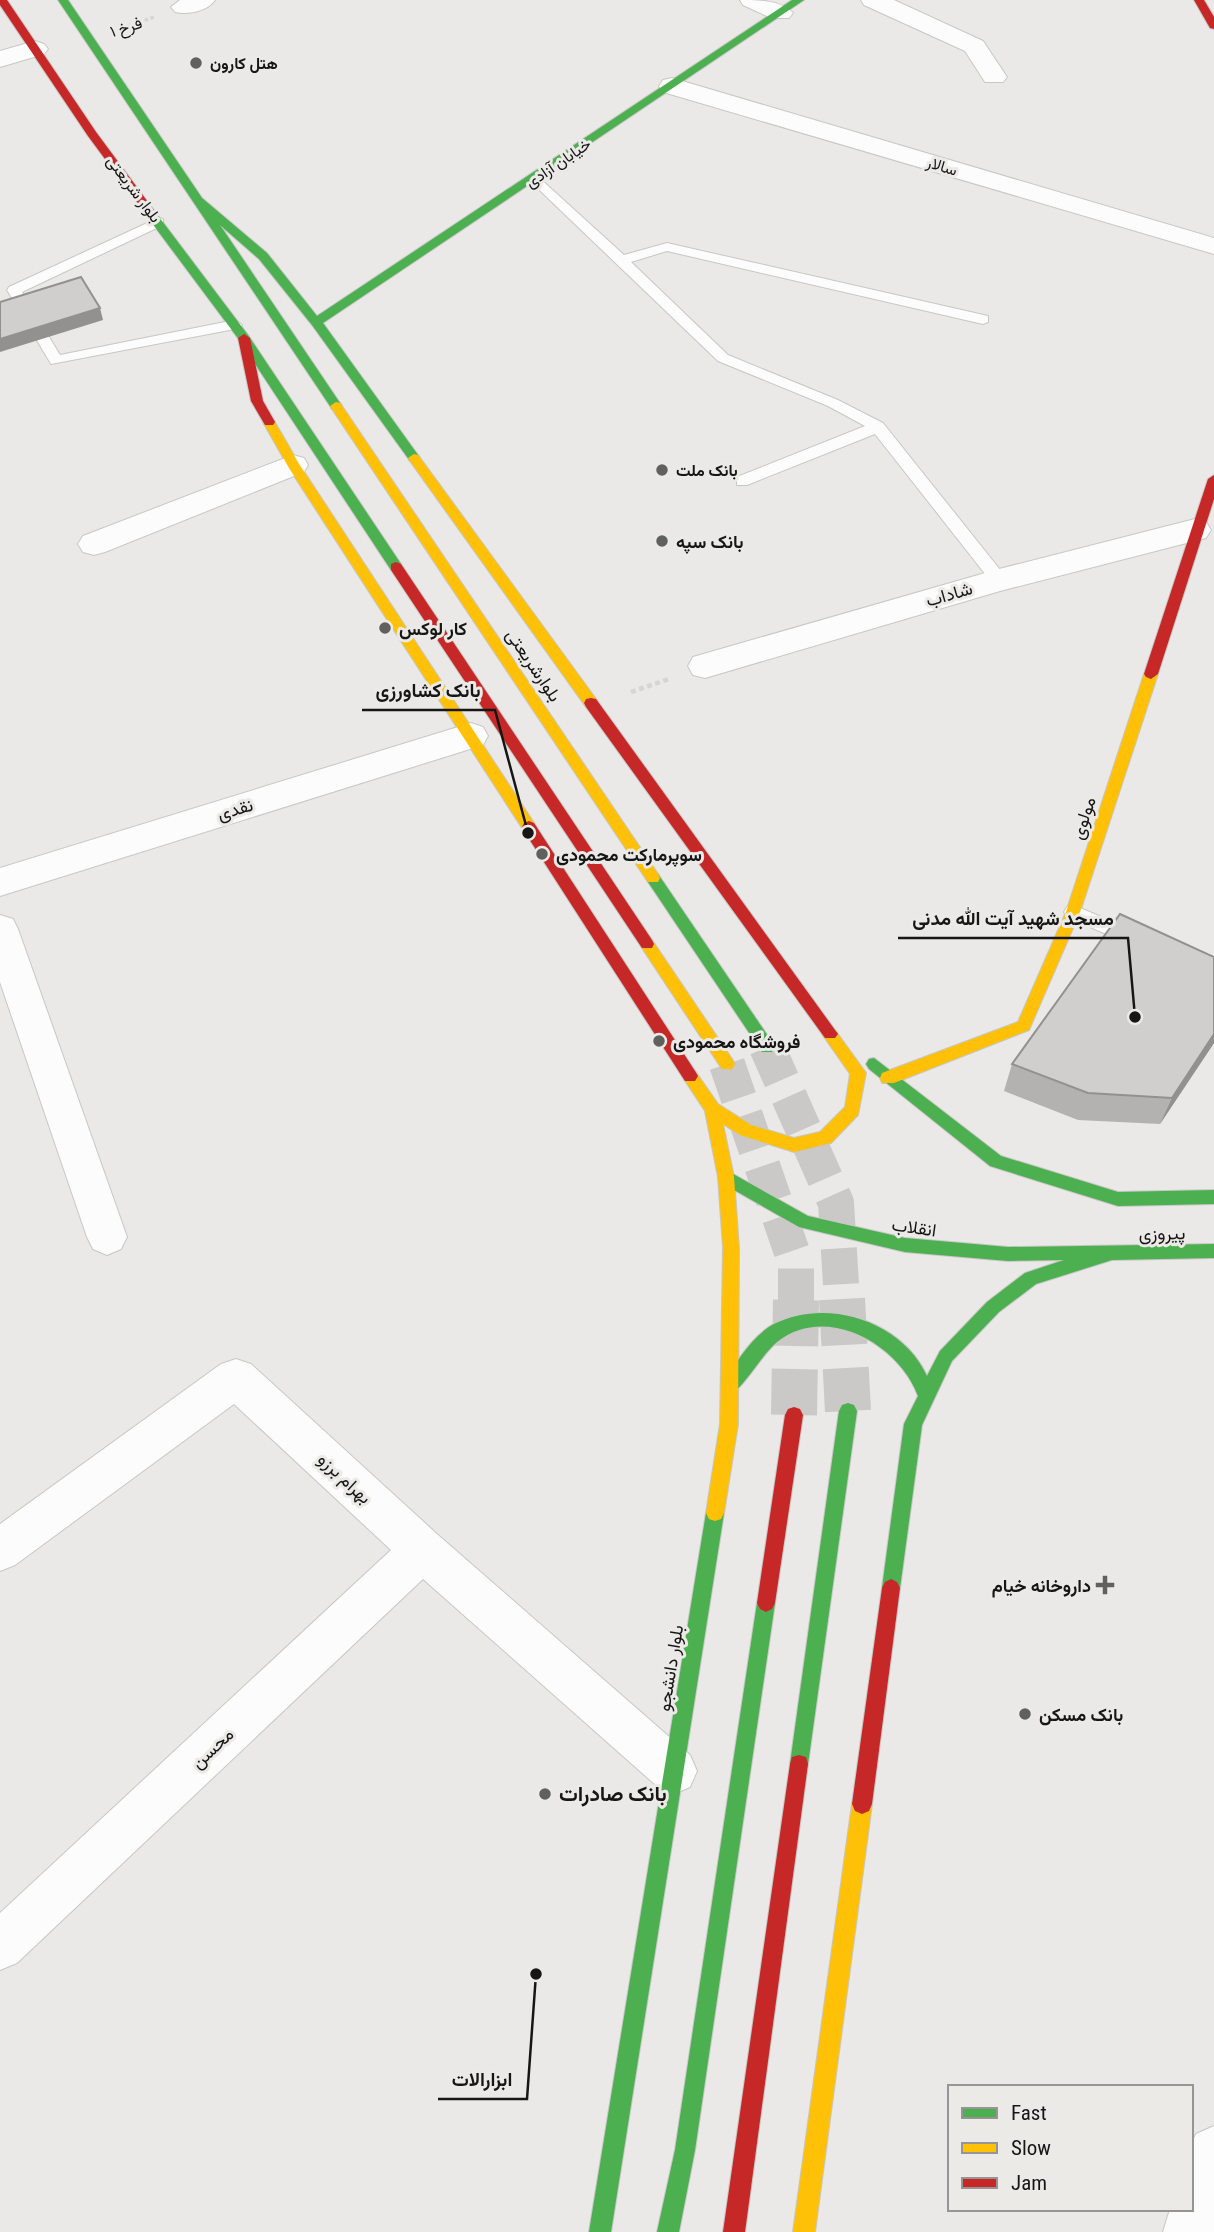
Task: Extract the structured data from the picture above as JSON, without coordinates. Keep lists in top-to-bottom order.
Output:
{
  "streets": {
    "main road": [
      "خیابان آزادی",
      "بلوار شریعتی",
      "بلوارشریعتی",
      "مولوی",
      "انقلاب",
      "پیروزی",
      "بلوار دانشجو"
    ],
    "street": [
      "سالار",
      "شاداب",
      "نقدی",
      "بهرام برزو",
      "محسن"
    ],
    "path": ["فرخ ۱"]
  },
  "crossings": [
    ["خیابان آزادی", "سالار"],
    ["شاداب", "مولوی"],
    ["مولوی", "پیروزی"],
    ["انقلاب", "پیروزی"],
    ["انقلاب", "بلوار دانشجو"],
    ["بهرام برزو", "بلوار دانشجو"],
    ["بهرام برزو", "محسن"]
  ],
  "places": {
    "other": [
      "هتل کارون",
      "بانک ملت",
      "بانک سپه",
      "کار لوکس",
      "بانک کشاورزی",
      "سوپرمارکت محمودی",
      "مسجد شهید آیت الله مدنی",
      "فروشگاه محمودی",
      "بانک مسکن",
      "بانک صادرات",
      "ابزارالات"
    ],
    "health": ["داروخانه خیام"]
  },
  "legend": ["Fast", "Slow", "Jam"]
}
